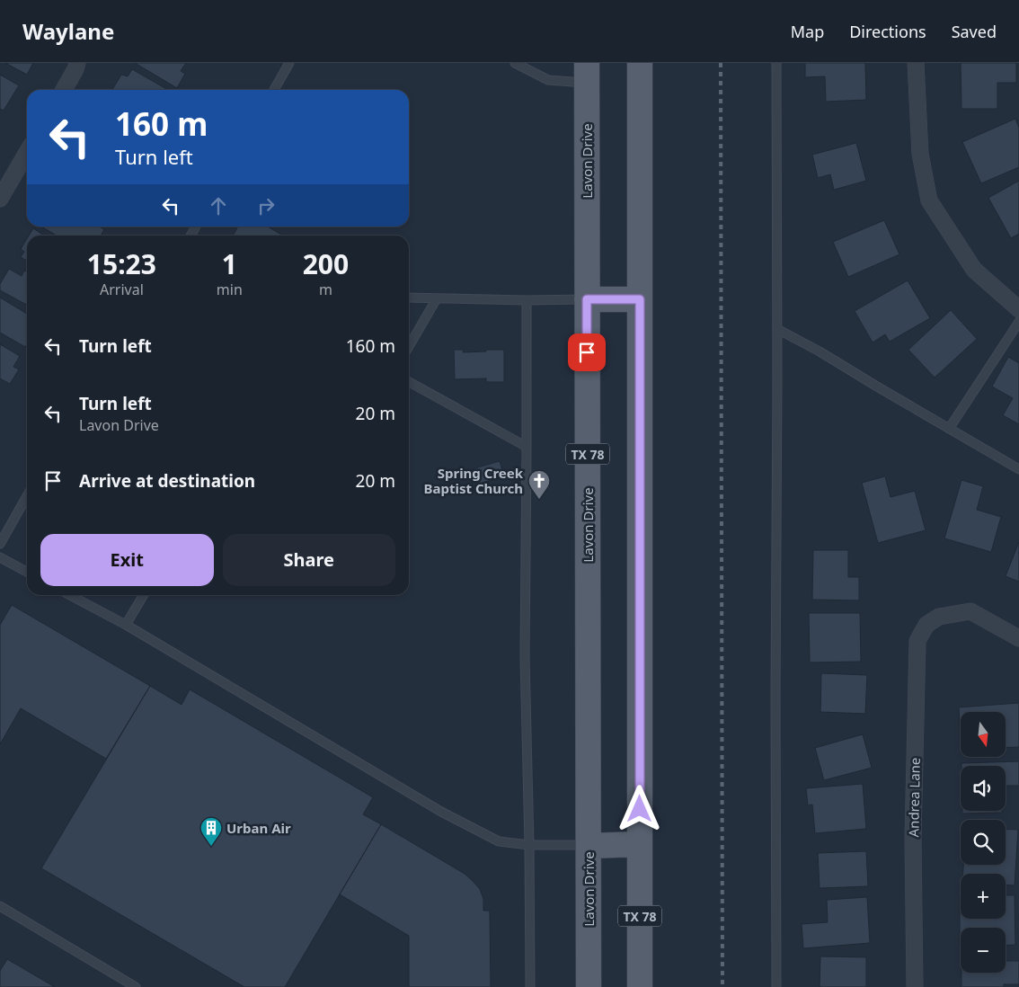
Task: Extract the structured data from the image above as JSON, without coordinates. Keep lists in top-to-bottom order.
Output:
{
  "streets": {
    "main road": ["Lavon Drive", "TX 78"],
    "street": ["Andrea Lane"]
  },
  "places": {
    "church": ["Spring Creek Baptist Church"],
    "building": ["Urban Air"]
  },
  "north": "bottom",
  "page": {
    "header": "Waylane",
    "nav": ["Map", "Directions", "Saved"],
    "turn": ["160 m", "Turn left"],
    "eta": [
      "15:23",
      "Arrival",
      "1",
      "min",
      "200",
      "m"
    ],
    "list": [
      {
        "name": "Turn left",
        "value": "160 m"
      },
      {
        "name": "Turn left",
        "note": "Lavon Drive",
        "value": "20 m"
      },
      {
        "name": "Arrive at destination",
        "value": "20 m"
      }
    ],
    "buttons": ["Exit", "Share"],
    "map_buttons": ["+", "−"]
  }
}
